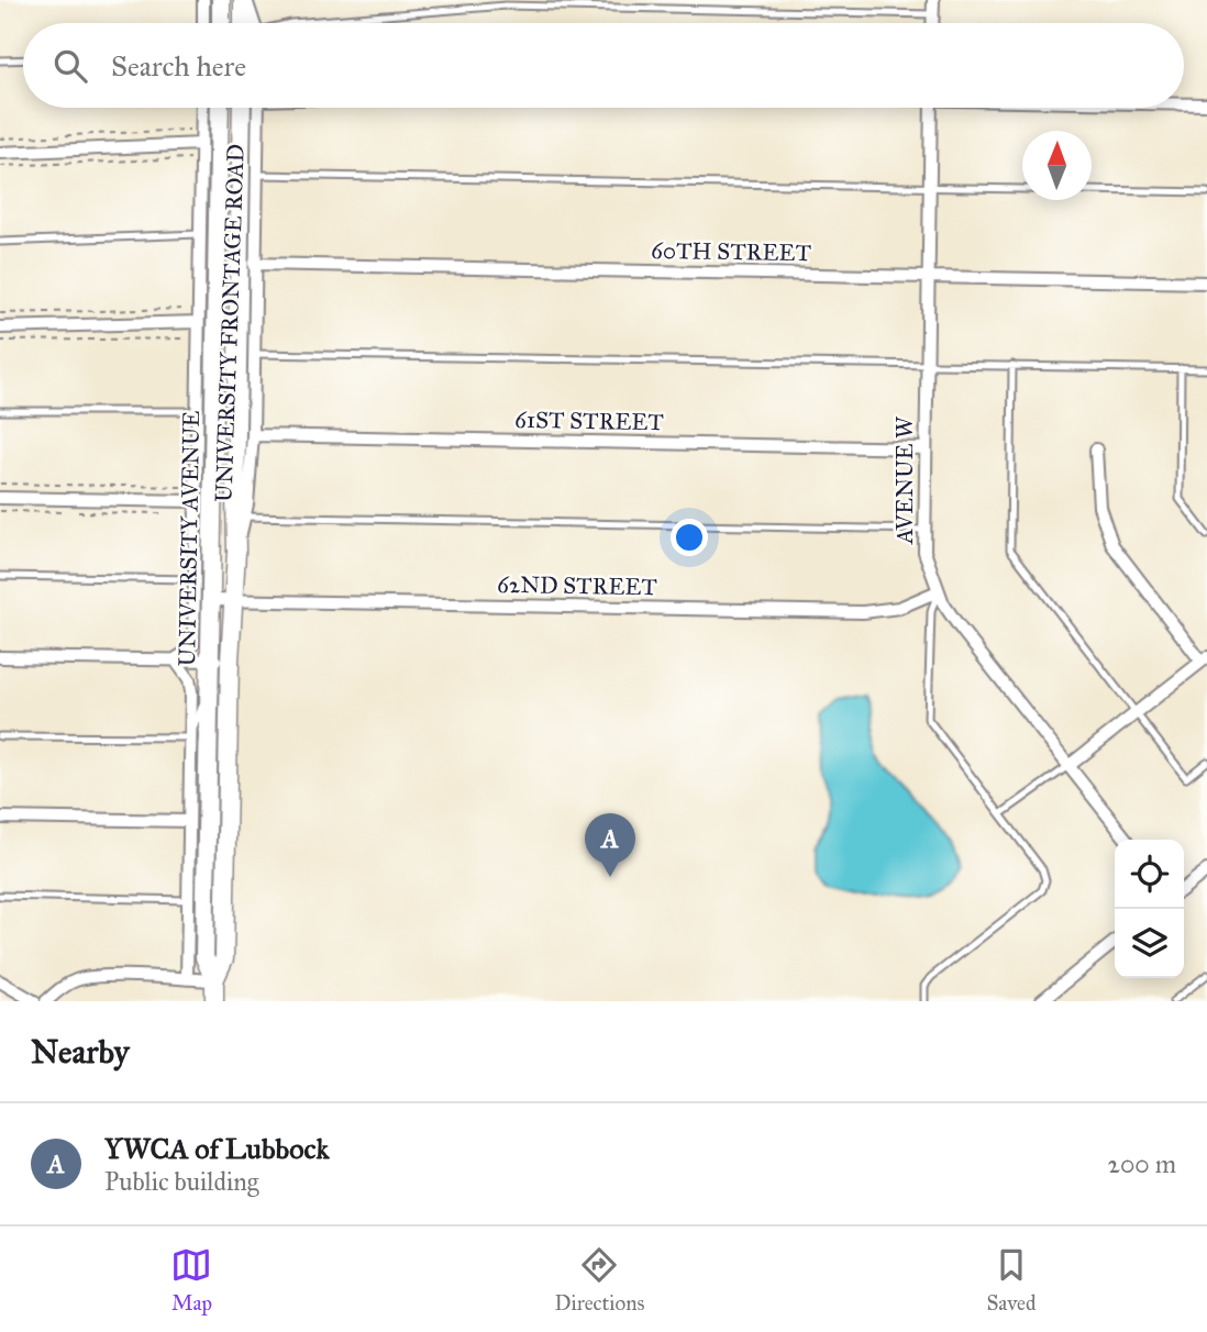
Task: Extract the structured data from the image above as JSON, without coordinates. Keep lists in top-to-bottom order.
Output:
{
  "streets": {
    "main road": ["UNIVERSITY AVENUE"],
    "street": [
      "60TH STREET",
      "UNIVERSITY FRONTAGE ROAD",
      "61ST STREET",
      "AVENUE W",
      "62ND STREET"
    ]
  },
  "crossings": [
    ["60TH STREET", "UNIVERSITY FRONTAGE ROAD"],
    ["60TH STREET", "AVENUE W"],
    ["UNIVERSITY FRONTAGE ROAD", "61ST STREET"],
    ["UNIVERSITY FRONTAGE ROAD", "UNIVERSITY AVENUE"],
    ["61ST STREET", "AVENUE W"],
    ["AVENUE W", "62ND STREET"],
    ["UNIVERSITY AVENUE", "62ND STREET"]
  ],
  "north": "top",
  "page": {
    "search": "Search here",
    "pins": "A",
    "heading": "Nearby",
    "list": [
      {
        "mark": "A",
        "name": "YWCA of Lubbock",
        "note": "Public building",
        "value": "200 m"
      }
    ],
    "nav": ["Map", "Directions", "Saved"]
  }
}
